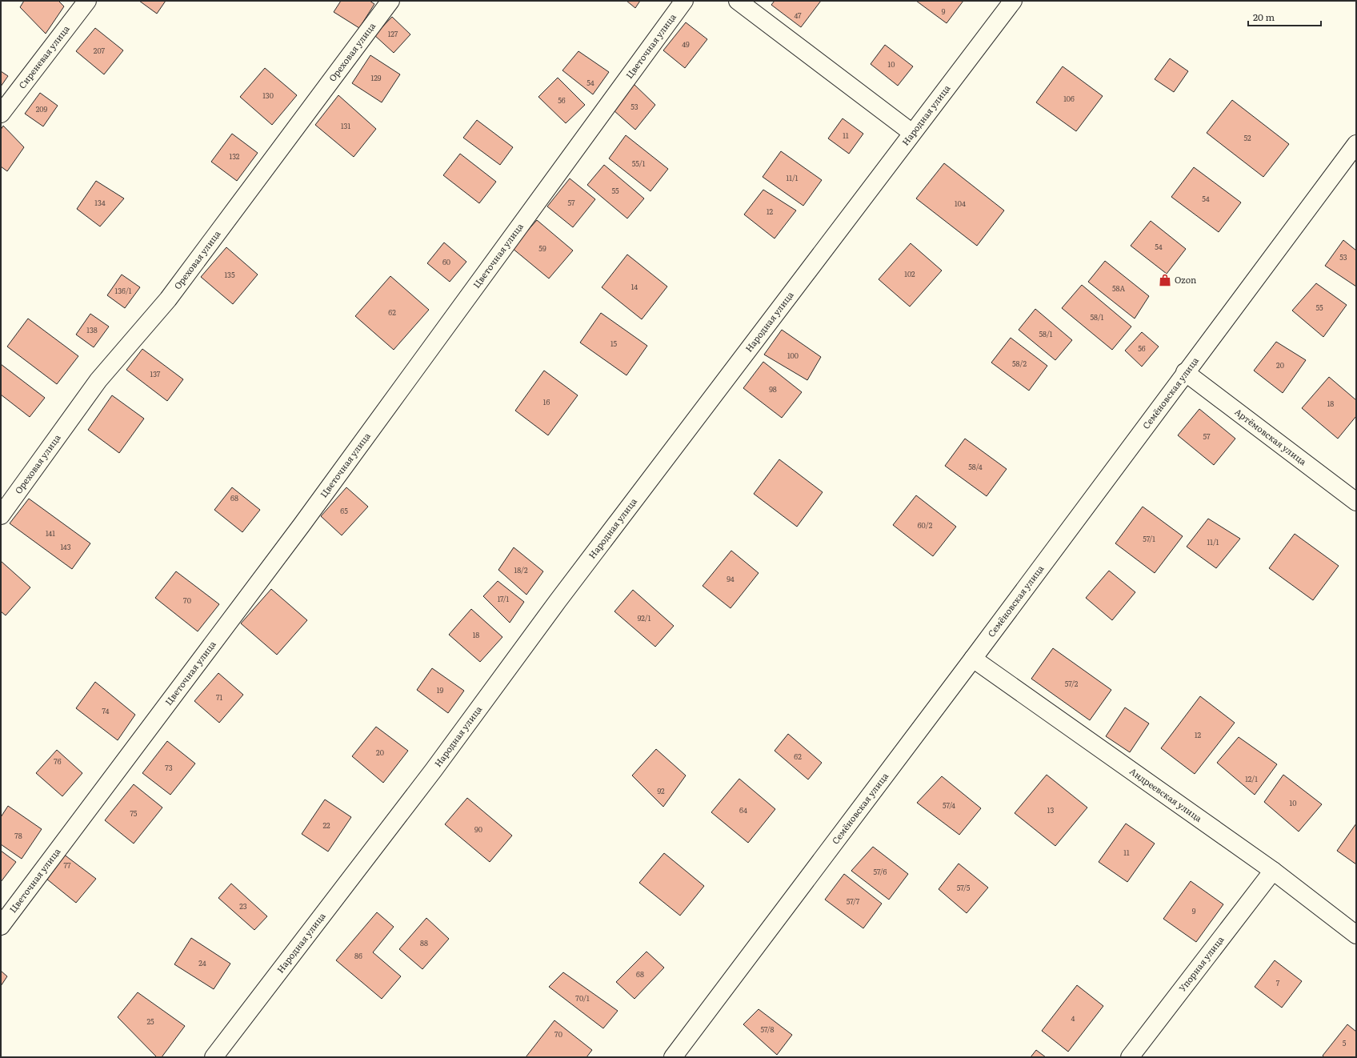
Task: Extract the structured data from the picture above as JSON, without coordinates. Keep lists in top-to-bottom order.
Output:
{
  "streets": {
    "street": [
      "Цветочная улица",
      "Ореховая улица",
      "Сиреневая улица",
      "Народная улица",
      "Семёновская улица",
      "Артёмовская улица",
      "Андреевская улица",
      "Упорная улица"
    ]
  },
  "crossings": [
    ["Семёновская улица", "Артёмовская улица"],
    ["Семёновская улица", "Андреевская улица"],
    ["Андреевская улица", "Упорная улица"]
  ],
  "places": {
    "shop": ["Ozon"]
  },
  "house_numbers": [
    "9",
    "47",
    "127",
    "49",
    "207",
    "10",
    "129",
    "54",
    "130",
    "106",
    "56",
    "53",
    "209",
    "131",
    "11",
    "52",
    "132",
    "55/1",
    "11/1",
    "55",
    "54",
    "134",
    "57",
    "104",
    "12",
    "54",
    "59",
    "53",
    "60",
    "102",
    "135",
    "14",
    "58А",
    "136/1",
    "55",
    "62",
    "58/1",
    "138",
    "58/1",
    "15",
    "56",
    "100",
    "58/2",
    "20",
    "137",
    "98",
    "16",
    "18",
    "57",
    "58/4",
    "68",
    "65",
    "60/2",
    "141",
    "57/1",
    "11/1",
    "143",
    "18/2",
    "94",
    "17/1",
    "70",
    "92/1",
    "18",
    "57/2",
    "19",
    "71",
    "74",
    "12",
    "20",
    "62",
    "76",
    "73",
    "12/1",
    "92",
    "10",
    "57/4",
    "64",
    "13",
    "75",
    "22",
    "90",
    "78",
    "11",
    "77",
    "57/6",
    "57/5",
    "57/7",
    "23",
    "9",
    "88",
    "86",
    "24",
    "68",
    "7",
    "70/1",
    "4",
    "25",
    "57/8",
    "70",
    "5"
  ],
  "scale_bar": "20 m"
}
